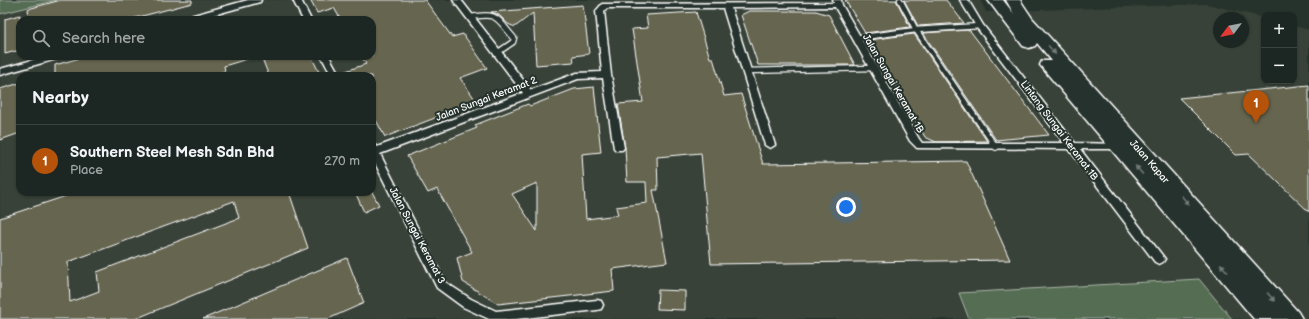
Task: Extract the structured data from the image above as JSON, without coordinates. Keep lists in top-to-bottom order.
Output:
{
  "streets": {
    "highway": ["Jalan Kapar"],
    "street": [
      "Jalan Sungai Keramat 1B",
      "Jalan Sungai Keramat 2",
      "Lintang Sungai Keramat 1B",
      "Jalan Sungai Keramat 3"
    ]
  },
  "crossings": [
    ["Jalan Sungai Keramat 1B", "Lintang Sungai Keramat 1B"],
    ["Jalan Sungai Keramat 1B", "Jalan Kapar"]
  ],
  "north": "bottom left",
  "page": {
    "map_buttons": ["+", "−"],
    "search": "Search here",
    "heading": "Nearby",
    "pins": "1",
    "list": [
      {
        "mark": "1",
        "name": "Southern Steel Mesh Sdn Bhd",
        "note": "Place",
        "value": "270 m"
      }
    ]
  }
}
